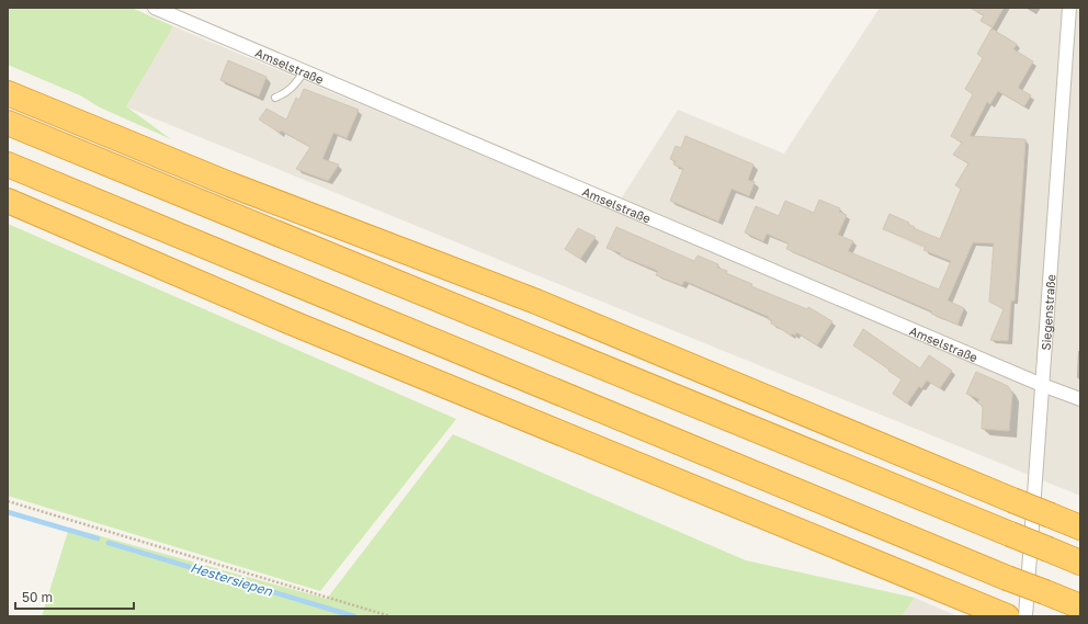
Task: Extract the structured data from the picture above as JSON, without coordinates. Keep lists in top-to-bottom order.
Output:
{
  "streets": {
    "street": ["Amselstraße", "Siegenstraße"]
  },
  "crossings": [
    ["Amselstraße", "Siegenstraße"]
  ],
  "water": ["Hestersiepen"],
  "scale_bar": "50 m"
}
